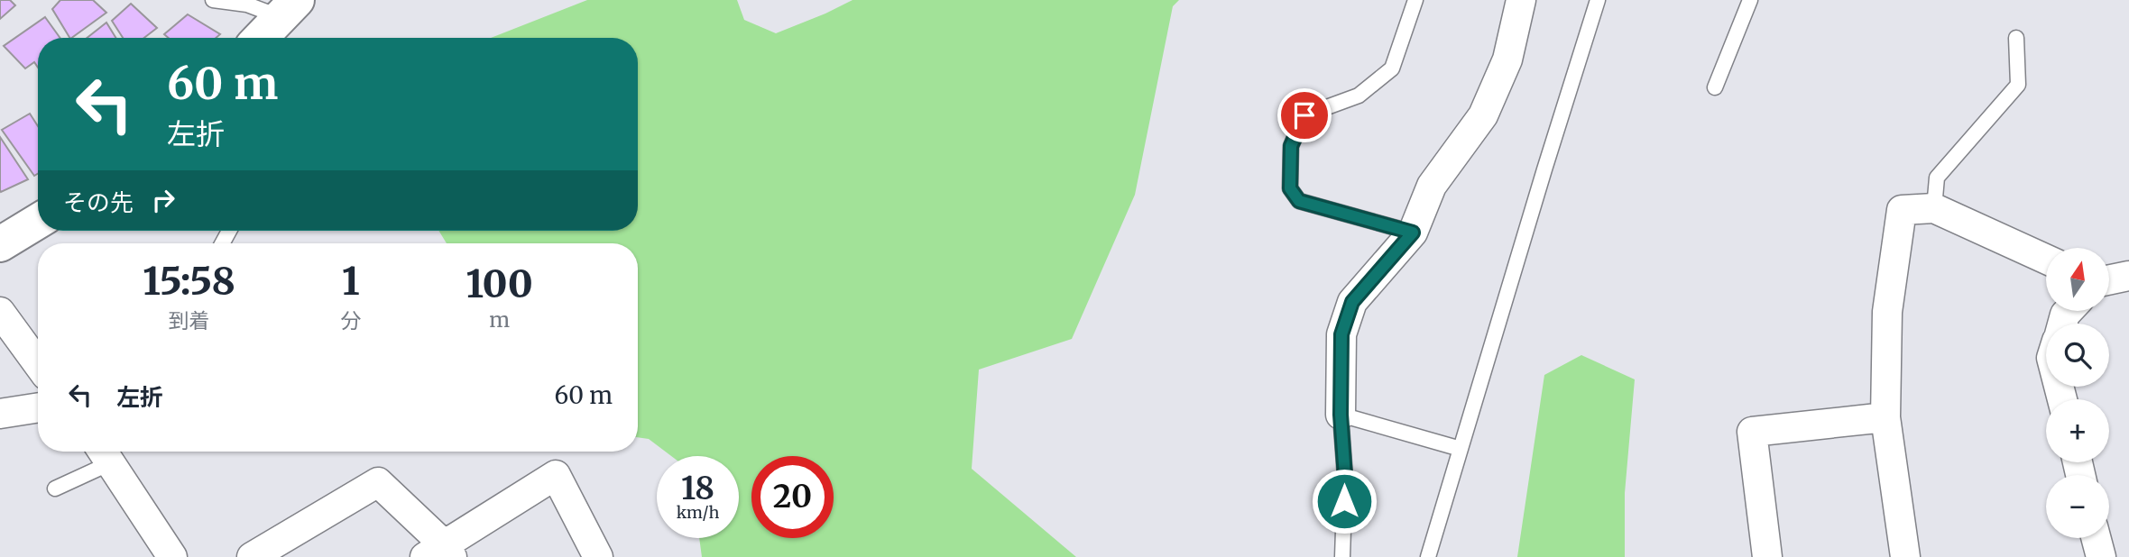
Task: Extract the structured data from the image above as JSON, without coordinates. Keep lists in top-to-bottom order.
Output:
{
  "north": "top",
  "page": {
    "turn": ["60 m", "左折"],
    "then": "その先",
    "eta": [
      "15:58",
      "到着",
      "1",
      "分",
      "100",
      "m"
    ],
    "map_buttons": ["+", "−"],
    "list": [
      {
        "name": "左折",
        "value": "60 m"
      }
    ],
    "speed": "18 km/h",
    "limit": "20"
  }
}
